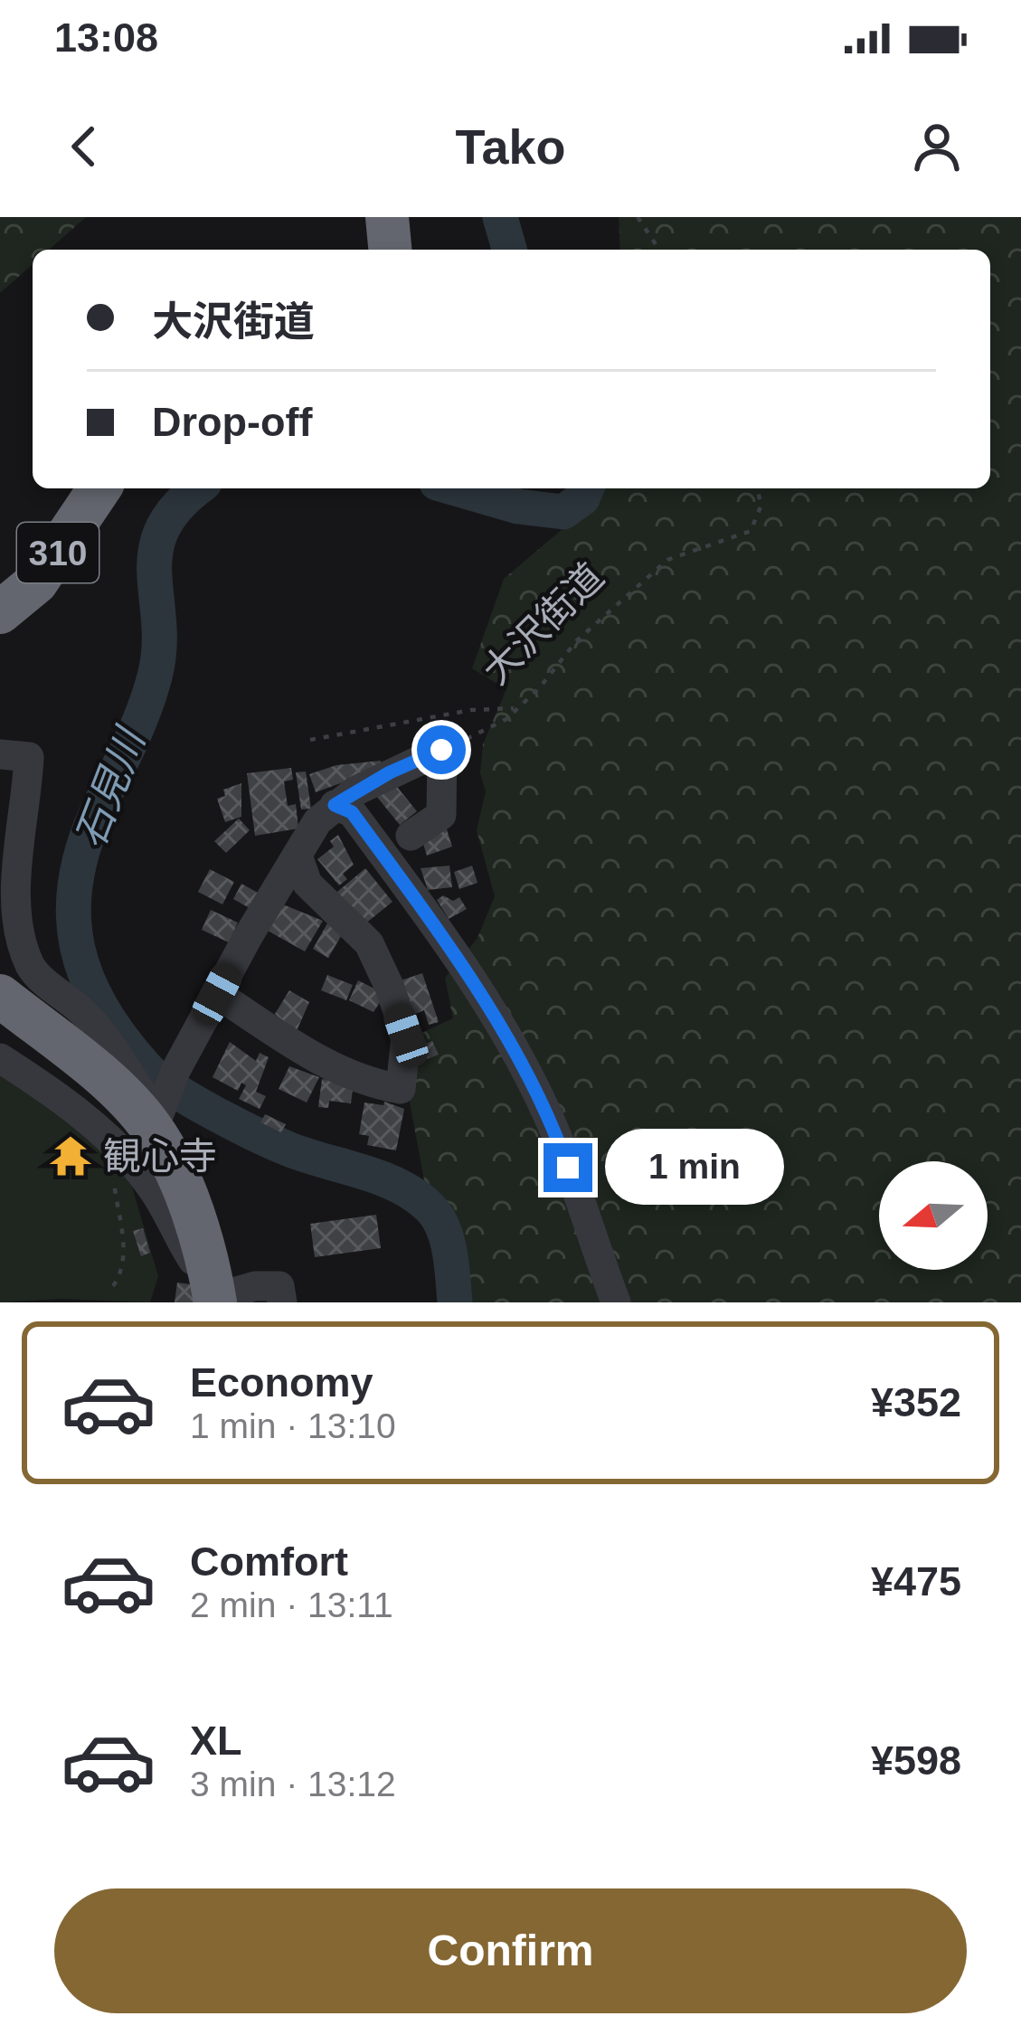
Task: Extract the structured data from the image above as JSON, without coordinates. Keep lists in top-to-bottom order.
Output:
{
  "streets": {
    "highway": ["310"],
    "path": ["大沢街道"]
  },
  "water": ["石見川"],
  "places": {
    "temple": ["観心寺"]
  },
  "north": "left",
  "page": {
    "status": "13:08",
    "header": "Tako",
    "banner": ["大沢街道", "Drop-off"],
    "bubble": "1 min",
    "list": [
      {
        "name": "Economy",
        "note": "1 min · 13:10",
        "value": "¥352"
      },
      {
        "name": "Comfort",
        "note": "2 min · 13:11",
        "value": "¥475"
      },
      {
        "name": "XL",
        "note": "3 min · 13:12",
        "value": "¥598"
      }
    ],
    "buttons": "Confirm"
  }
}
